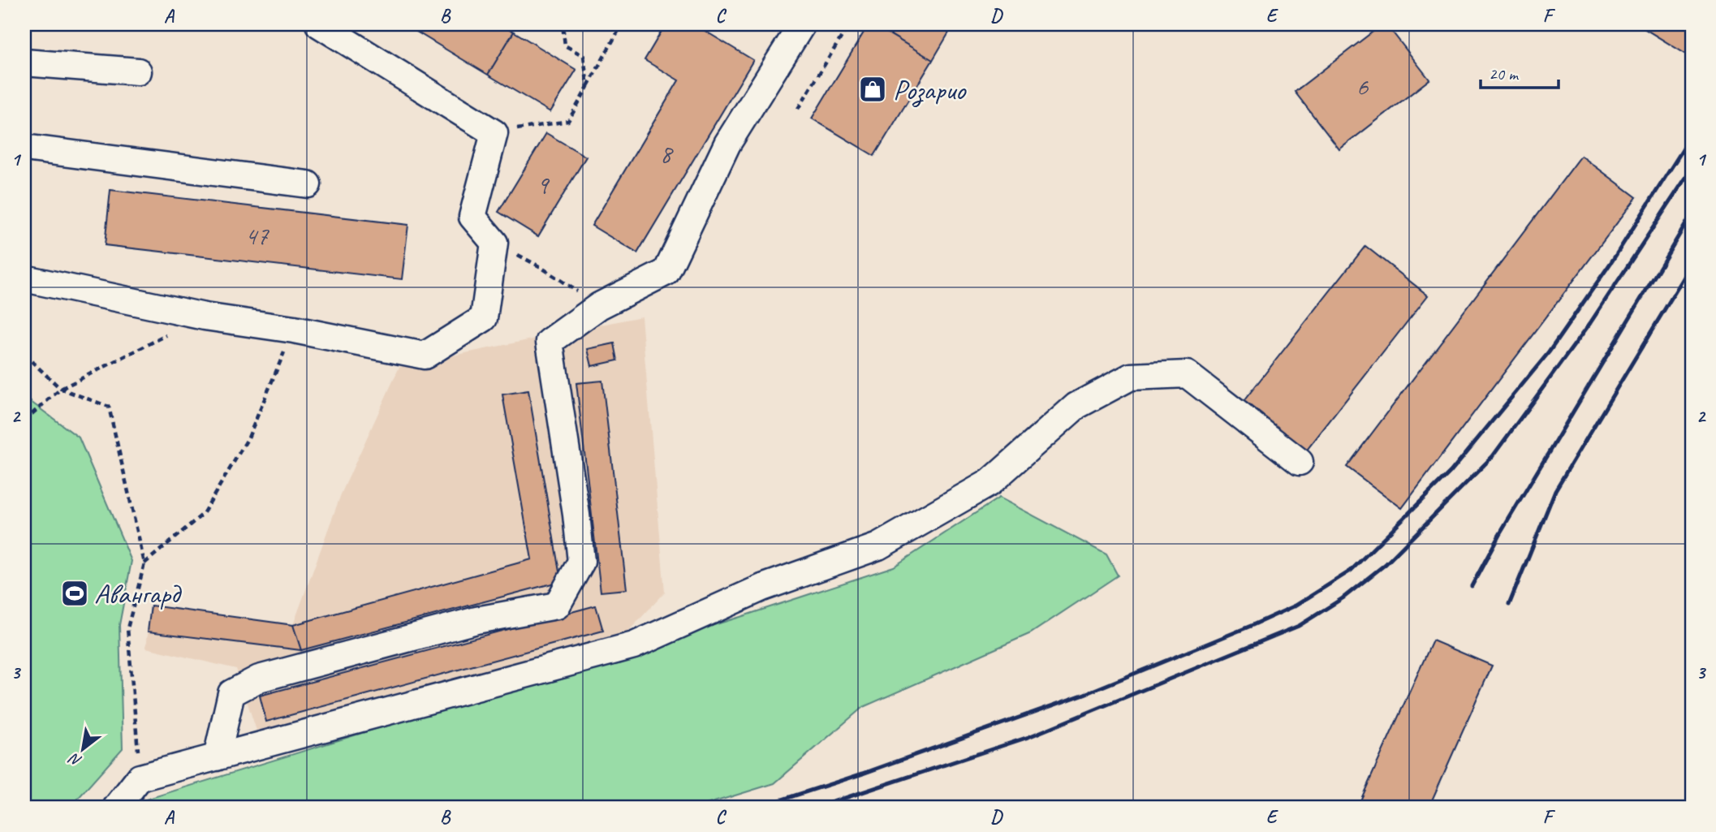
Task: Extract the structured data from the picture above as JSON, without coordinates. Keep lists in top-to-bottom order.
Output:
{
  "places": {
    "shop": ["Розарио"],
    "sports": ["Авангард"]
  },
  "house_numbers": [
    "6",
    "8",
    "9",
    "47"
  ],
  "scale_bar": "20 m",
  "north": "bottom left",
  "grid": {
    "columns": [
      "A",
      "B",
      "C",
      "D",
      "E",
      "F"
    ],
    "rows": ["1", "2", "3"]
  }
}
